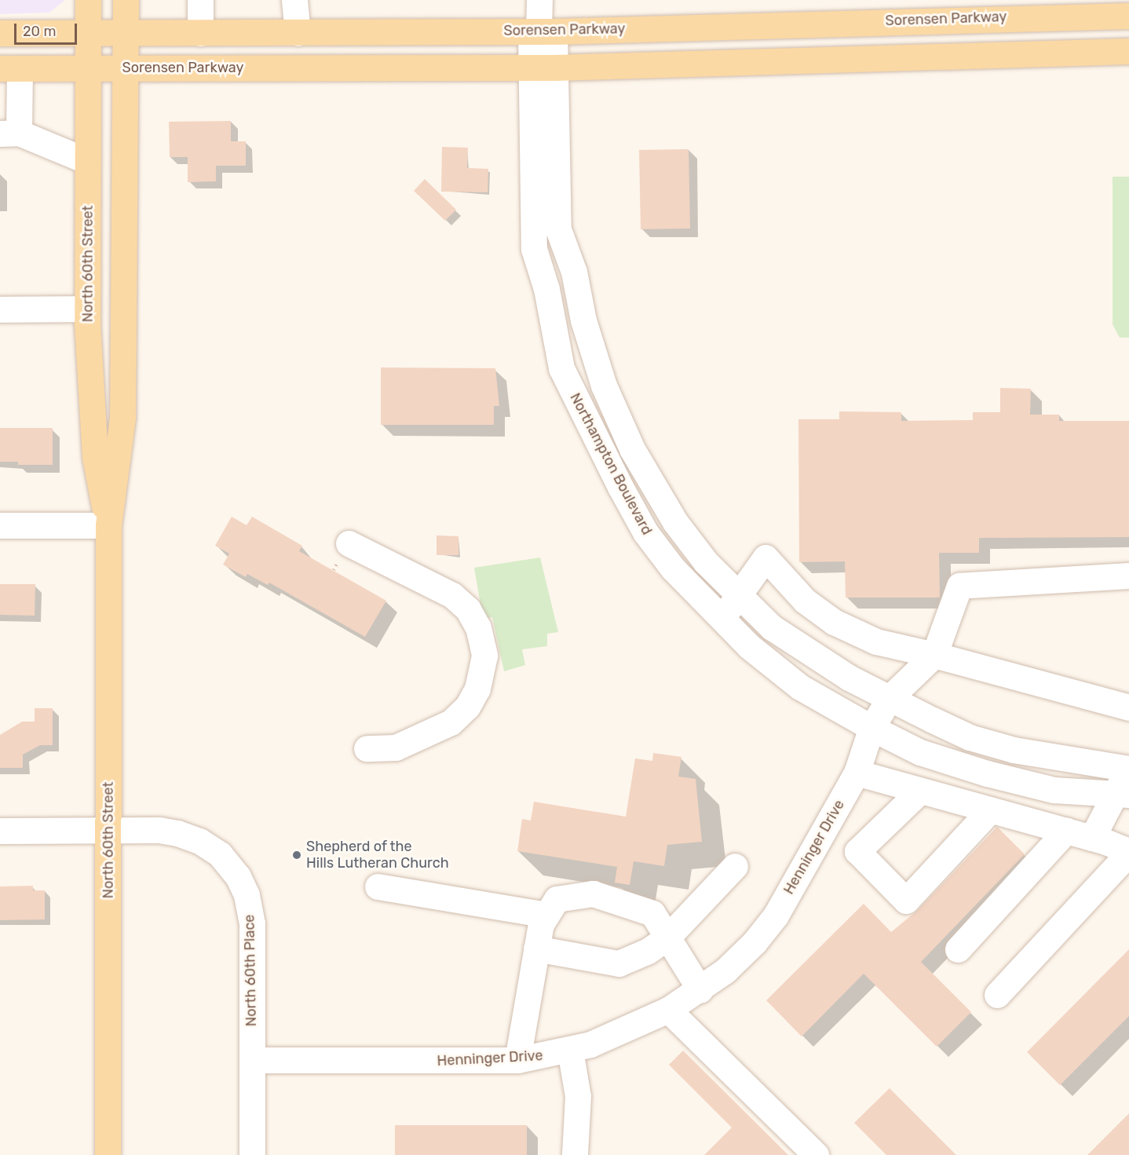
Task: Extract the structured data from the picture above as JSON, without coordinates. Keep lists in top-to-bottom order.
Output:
{
  "streets": {
    "main road": ["Sorensen Parkway", "North 60th Street"],
    "street": ["Northampton Boulevard", "Henninger Drive", "North 60th Place"]
  },
  "crossings": [
    ["Sorensen Parkway", "North 60th Street"],
    ["Sorensen Parkway", "Northampton Boulevard"],
    ["North 60th Street", "North 60th Place"],
    ["Northampton Boulevard", "Henninger Drive"],
    ["Henninger Drive", "North 60th Place"]
  ],
  "places": ["Shepherd of the Hills Lutheran Church"],
  "scale_bar": "20 m"
}
